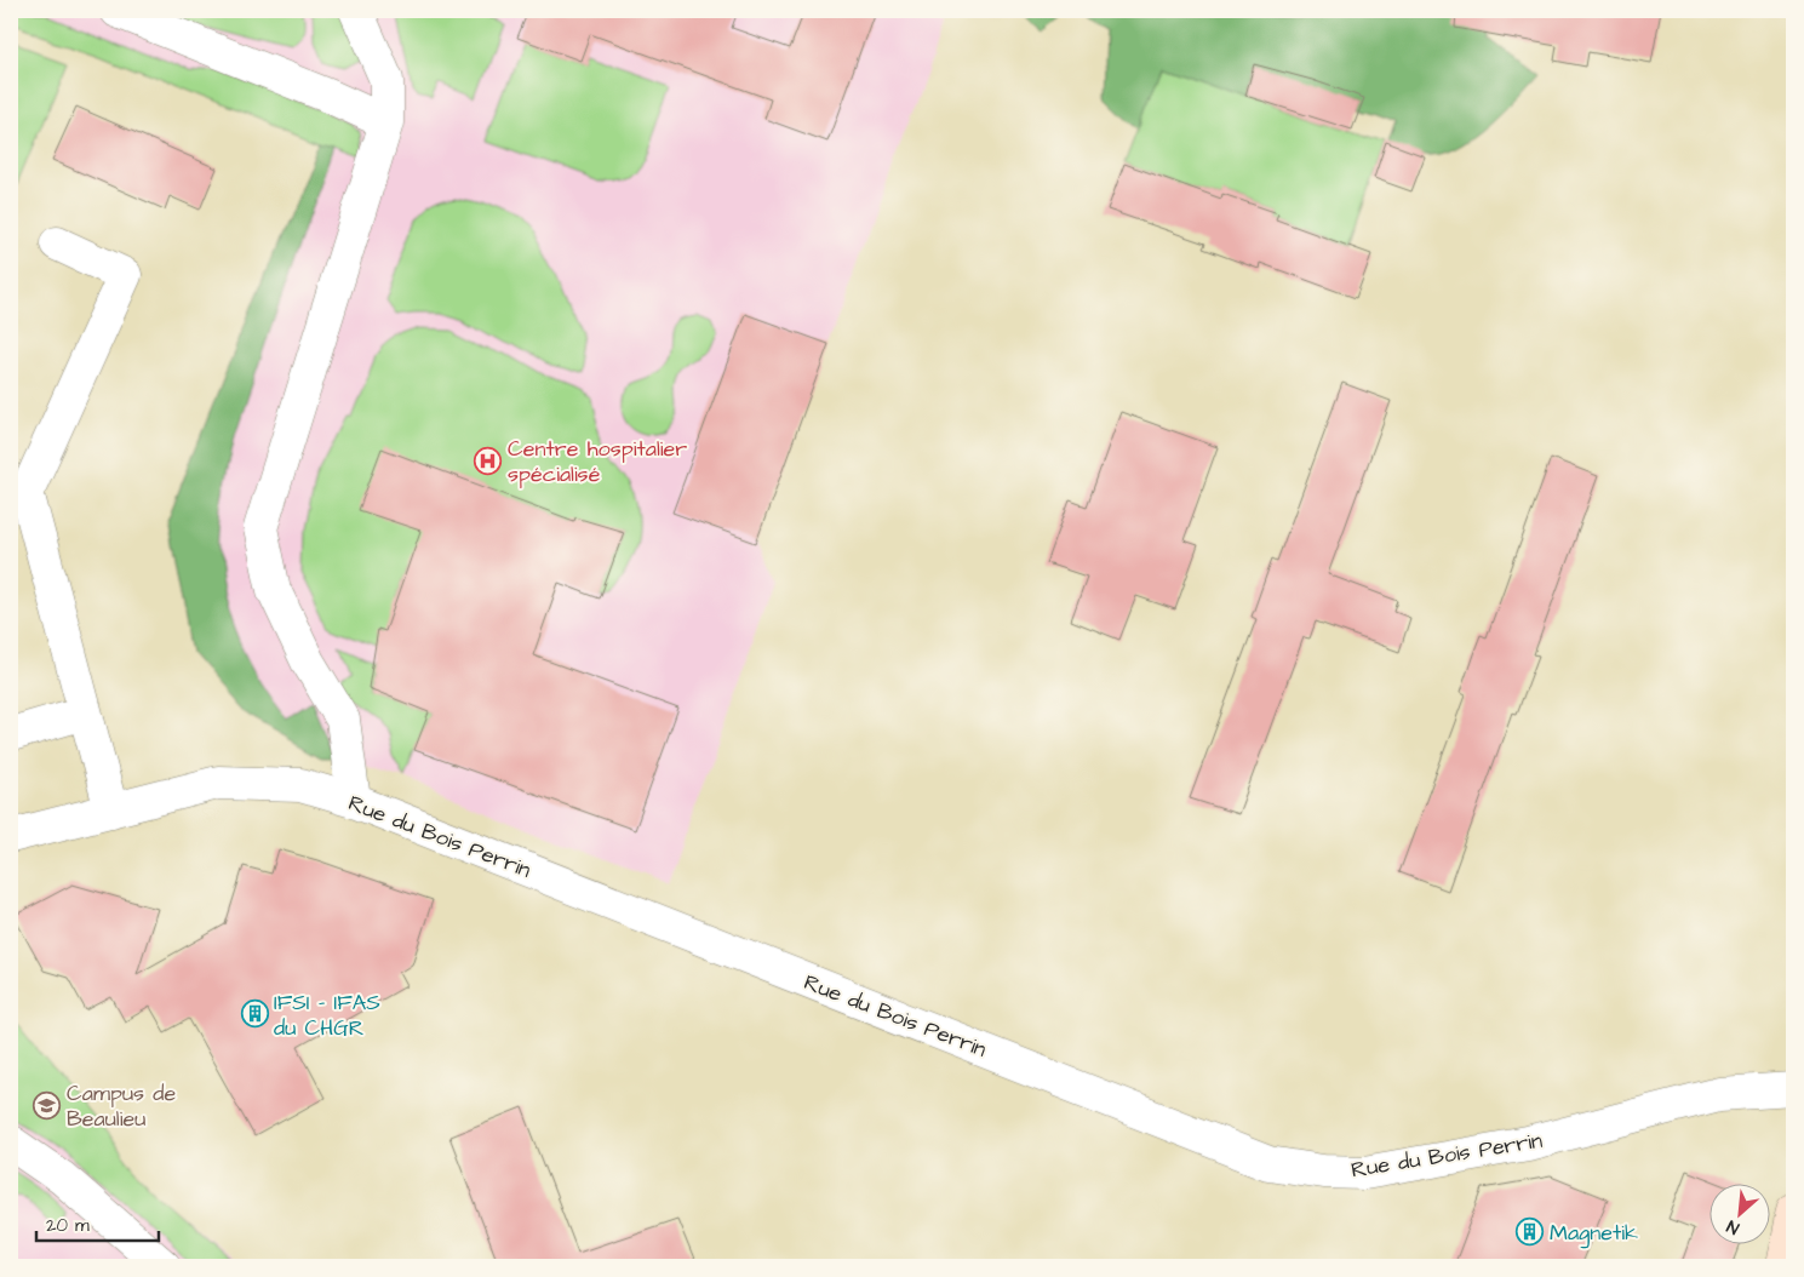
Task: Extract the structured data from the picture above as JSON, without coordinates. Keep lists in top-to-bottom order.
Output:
{
  "streets": {
    "street": ["Rue du Bois Perrin"]
  },
  "places": {
    "hospital": ["Centre hospitalier spécialisé"],
    "building": ["IFSI - IFAS du CHGR", "Magnetik"],
    "school or university": ["Campus de Beaulieu"]
  },
  "scale_bar": "20 m",
  "north": "bottom left"
}
